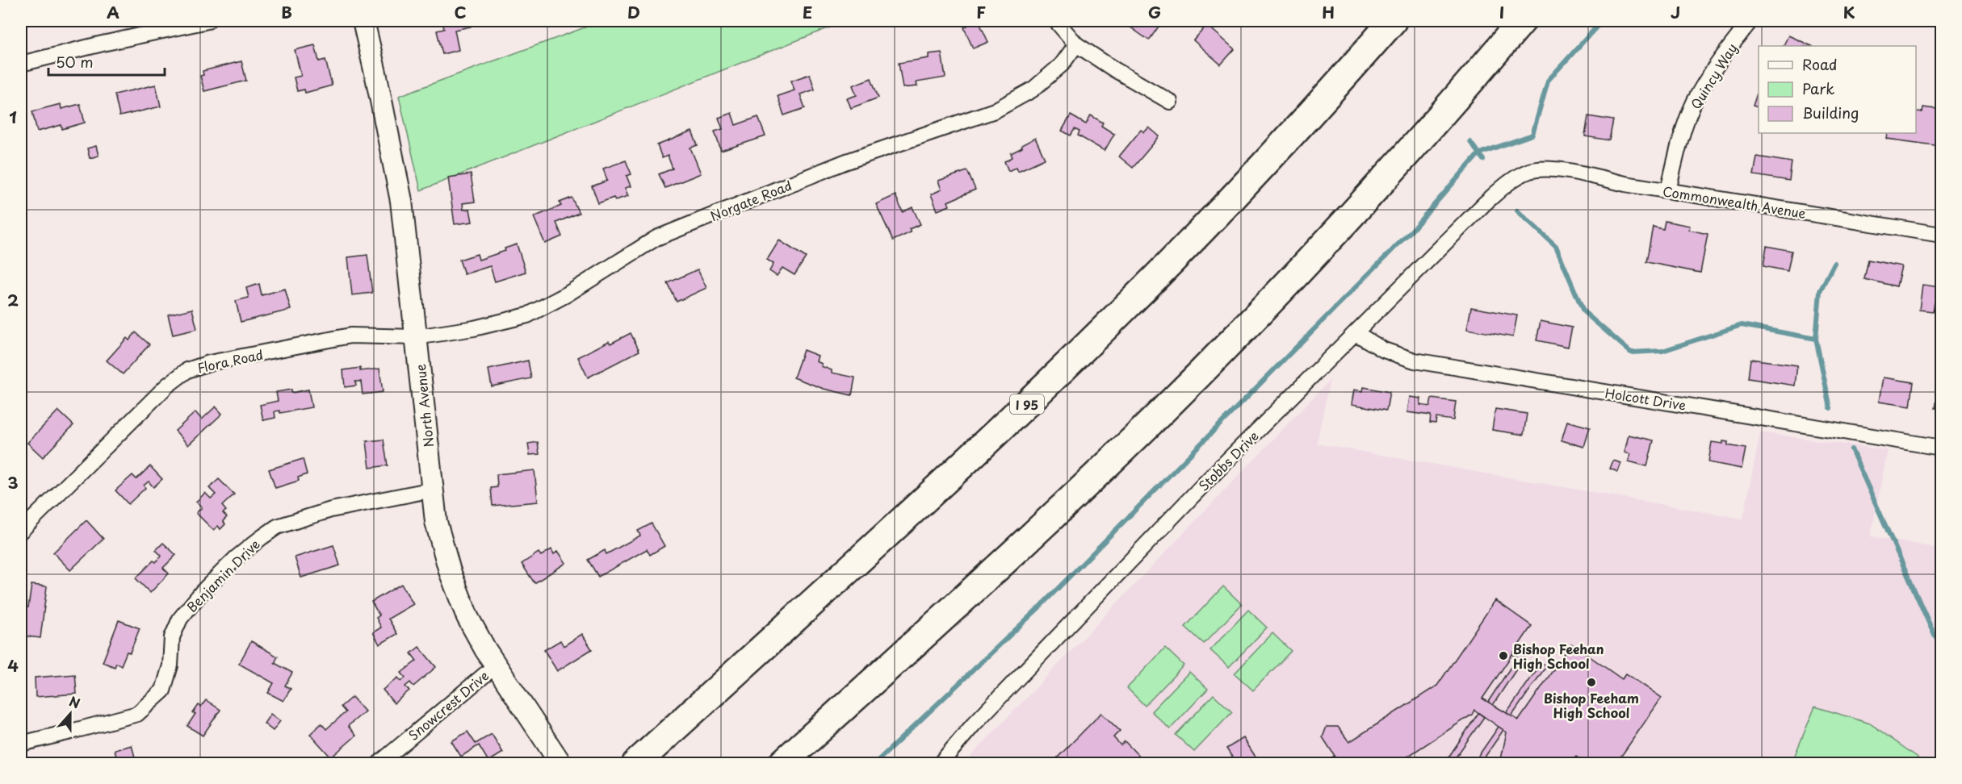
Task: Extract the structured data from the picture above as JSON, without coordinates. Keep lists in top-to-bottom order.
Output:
{
  "streets": {
    "highway": ["I 95"],
    "main road": ["North Avenue"],
    "street": [
      "Quincy Way",
      "Norgate Road",
      "Commonwealth Avenue",
      "Flora Road",
      "Holcott Drive",
      "Stobbs Drive",
      "Benjamin Drive",
      "Snowcrest Drive"
    ]
  },
  "crossings": [
    ["Quincy Way", "Commonwealth Avenue"],
    ["Norgate Road", "Flora Road"],
    ["Norgate Road", "North Avenue"],
    ["Commonwealth Avenue", "Stobbs Drive"],
    ["Flora Road", "North Avenue"],
    ["Holcott Drive", "Stobbs Drive"],
    ["North Avenue", "Benjamin Drive"],
    ["North Avenue", "Snowcrest Drive"]
  ],
  "places": ["Bishop Feehan High School", "Bishop Feeham High School"],
  "legend": ["Road", "Park", "Building"],
  "scale_bar": "50 m",
  "north": "top",
  "grid": {
    "columns": [
      "A",
      "B",
      "C",
      "D",
      "E",
      "F",
      "G",
      "H",
      "I",
      "J",
      "K"
    ],
    "rows": [
      "1",
      "2",
      "3",
      "4"
    ]
  }
}
